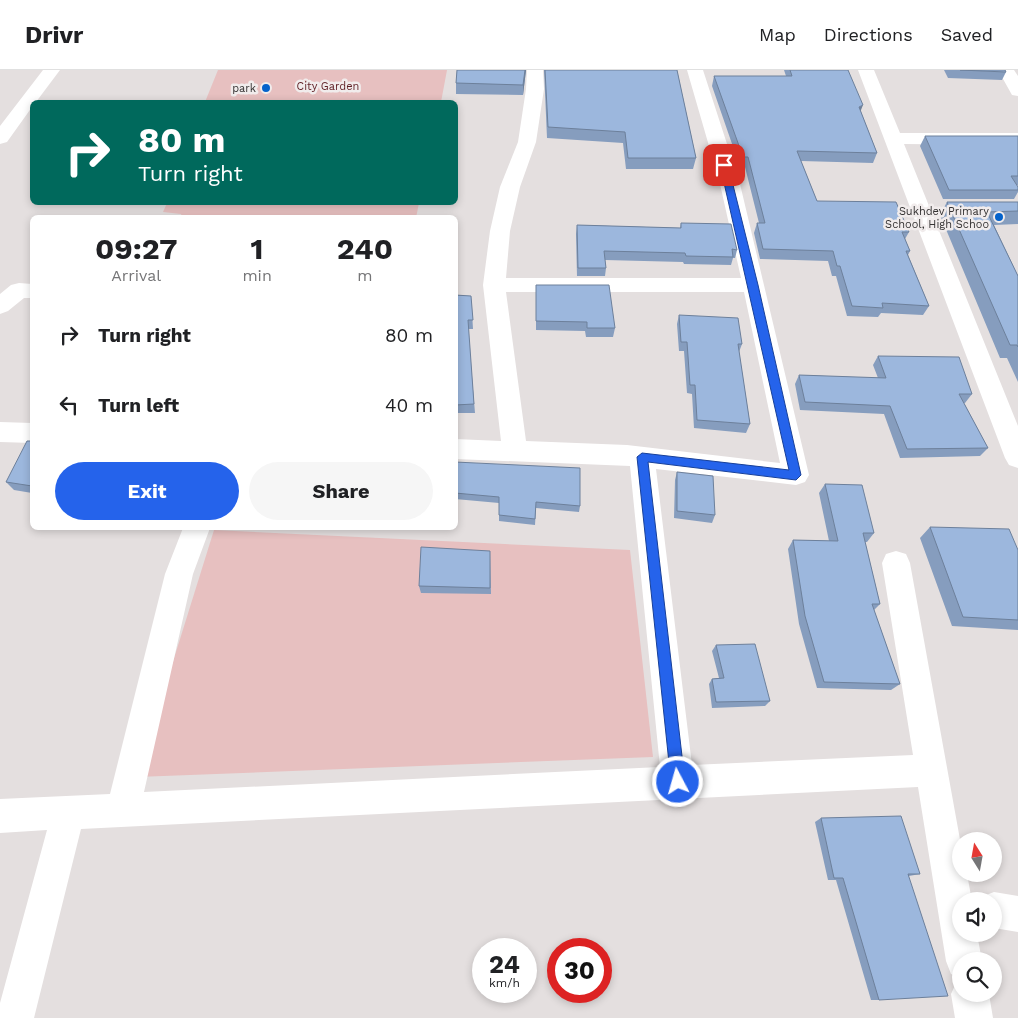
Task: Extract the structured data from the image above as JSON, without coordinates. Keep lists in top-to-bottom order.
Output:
{
  "parks": ["City Garden"],
  "places": ["park", "Sukhdev Primary School, High Schoo"],
  "north": "top",
  "page": {
    "header": "Drivr",
    "nav": ["Map", "Directions", "Saved"],
    "turn": ["80 m", "Turn right"],
    "eta": [
      "09:27",
      "Arrival",
      "1",
      "min",
      "240",
      "m"
    ],
    "list": [
      {
        "name": "Turn right",
        "value": "80 m"
      },
      {
        "name": "Turn left",
        "value": "40 m"
      }
    ],
    "buttons": ["Exit", "Share"],
    "speed": "24 km/h",
    "limit": "30"
  }
}
